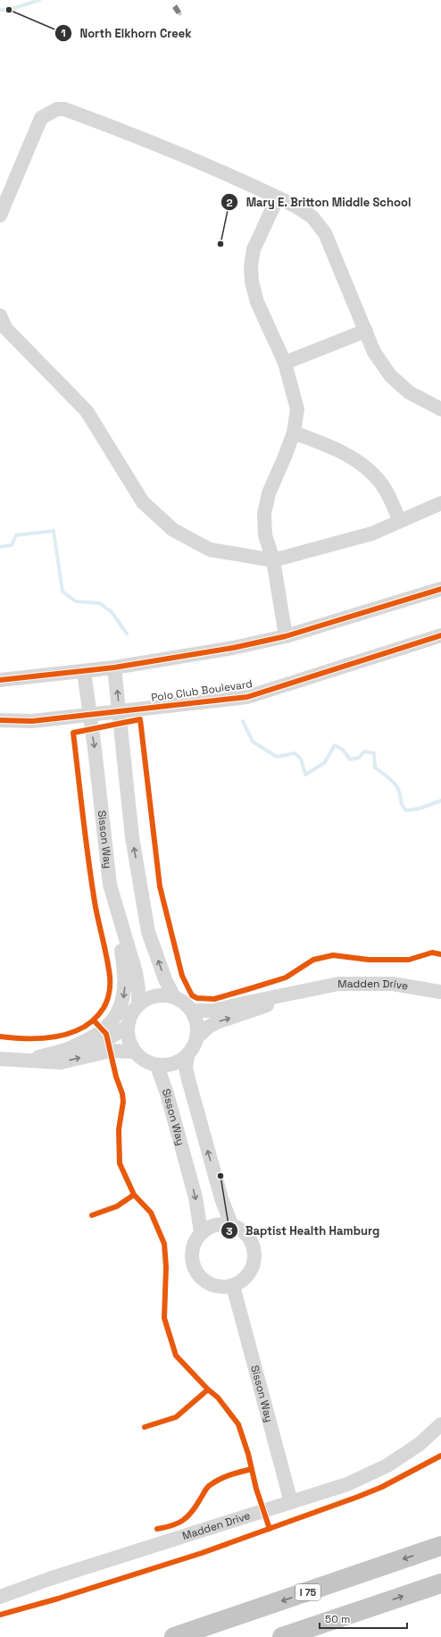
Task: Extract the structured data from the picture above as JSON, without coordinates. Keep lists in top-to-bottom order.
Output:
{
  "streets": {
    "highway": ["I 75"],
    "street": ["Polo Club Boulevard", "Sisson Way", "Madden Drive"]
  },
  "crossings": [
    ["Polo Club Boulevard", "Sisson Way"],
    ["Sisson Way", "Madden Drive"]
  ],
  "places": ["North Elkhorn Creek", "Mary E. Britton Middle School", "Baptist Health Hamburg"],
  "scale_bar": "50 m"
}
